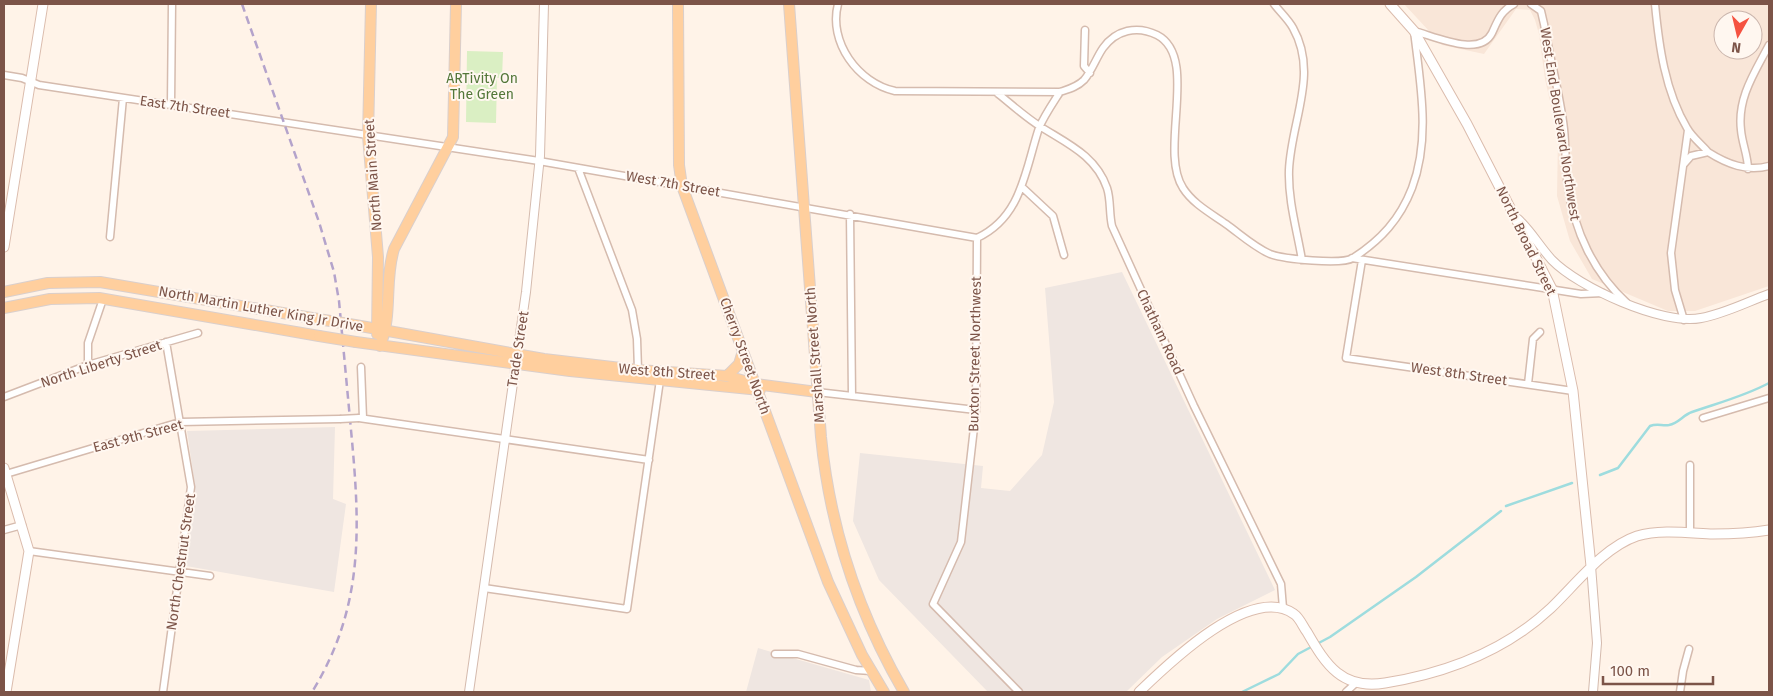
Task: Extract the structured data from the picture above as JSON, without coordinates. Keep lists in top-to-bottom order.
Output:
{
  "streets": {
    "main road": [
      "North Main Street",
      "North Broad Street",
      "North Martin Luther King Jr Drive",
      "Marshall Street North",
      "Cherry Street North",
      "West 8th Street"
    ],
    "street": [
      "East 7th Street",
      "West End Boulevard Northwest",
      "West 7th Street",
      "Chatham Road",
      "Trade Street",
      "Buxton Street Northwest",
      "North Liberty Street",
      "East 9th Street",
      "North Chestnut Street"
    ]
  },
  "crossings": [
    ["East 7th Street", "North Main Street"],
    ["East 7th Street", "West 7th Street"],
    ["North Main Street", "West 7th Street"],
    ["North Main Street", "North Martin Luther King Jr Drive"],
    ["West 7th Street", "Trade Street"],
    ["West 7th Street", "Buxton Street Northwest"],
    ["West 7th Street", "Marshall Street North"],
    ["West 7th Street", "Cherry Street North"],
    ["North Broad Street", "West 8th Street"],
    ["North Martin Luther King Jr Drive", "Trade Street"],
    ["North Martin Luther King Jr Drive", "West 8th Street"],
    ["Trade Street", "West 8th Street"],
    ["Trade Street", "East 9th Street"],
    ["Buxton Street Northwest", "West 8th Street"],
    ["Marshall Street North", "West 8th Street"],
    ["Cherry Street North", "West 8th Street"],
    ["North Liberty Street", "North Chestnut Street"],
    ["East 9th Street", "North Chestnut Street"]
  ],
  "parks": ["ARTivity On The Green"],
  "scale_bar": "100 m",
  "north": "bottom"
}
